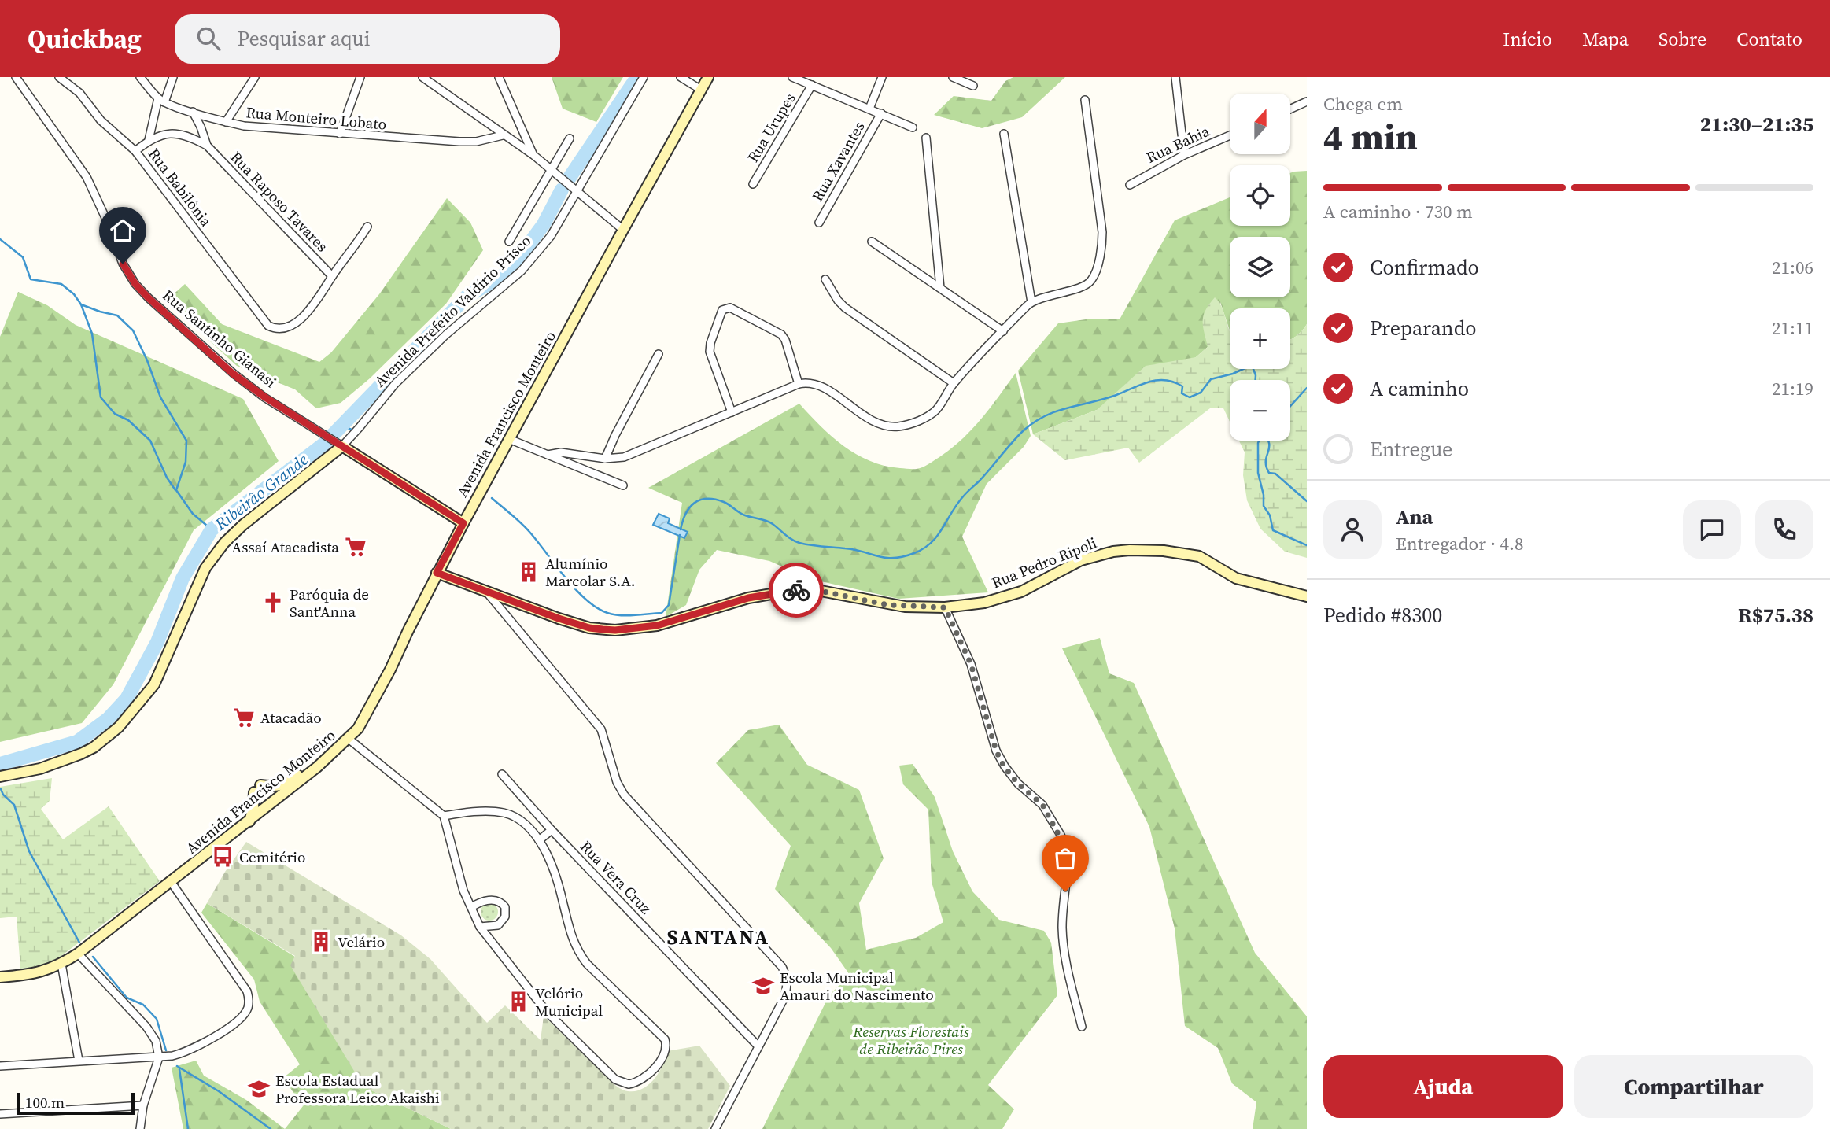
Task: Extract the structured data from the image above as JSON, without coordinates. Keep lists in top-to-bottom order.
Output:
{
  "streets": {
    "street": [
      "Rua Monteiro Lobato",
      "Rua Urupes",
      "Rua Bahia",
      "Rua Xavantes",
      "Rua Babilônia",
      "Rua Raposo Tavares",
      "Avenida Prefeito Valdírio Prisco",
      "Rua Santinho Gianasi",
      "Avenida Francisco Monteiro",
      "Rua Pedro Ripoli",
      "Rua Vera Cruz"
    ]
  },
  "crossings": [
    ["Rua Monteiro Lobato", "Rua Raposo Tavares"],
    ["Rua Babilônia", "Rua Raposo Tavares"],
    ["Avenida Prefeito Valdírio Prisco", "Rua Santinho Gianasi"],
    ["Rua Santinho Gianasi", "Avenida Francisco Monteiro"],
    ["Avenida Francisco Monteiro", "Rua Pedro Ripoli"]
  ],
  "districts": ["SANTANA"],
  "water": ["Ribeirão Grande"],
  "parks": ["Reservas Florestais de Ribeirão Pires"],
  "places": {
    "supermarket": ["Assaí Atacadista", "Atacadão"],
    "building": ["Alumínio Marcolar S.A.", "Velário", "Velório Municipal"],
    "church": ["Paróquia de Sant'Anna"],
    "bus stop": ["Cemitério"],
    "school or university": ["Escola Municipal Amauri do Nascimento", "Escola Estadual Professora Leico Akaishi"]
  },
  "scale_bar": "100 m",
  "north": "top",
  "page": {
    "header": "Quickbag",
    "search": "Pesquisar aqui",
    "nav": [
      "Início",
      "Mapa",
      "Sobre",
      "Contato"
    ],
    "heading": ["4 min", "Chega em", "21:30–21:35"],
    "panel": [
      "Ana",
      "Entregador · 4.8",
      "Pedido #8300",
      "R$75.38"
    ],
    "map_buttons": ["+", "−"],
    "bar": "A caminho · 730 m",
    "list": [
      ["Confirmado", "21:06"],
      ["Preparando", "21:11"],
      ["A caminho", "21:19"],
      "Entregue"
    ],
    "buttons": ["Ajuda", "Compartilhar"],
    "scale": "100 m"
  }
}
